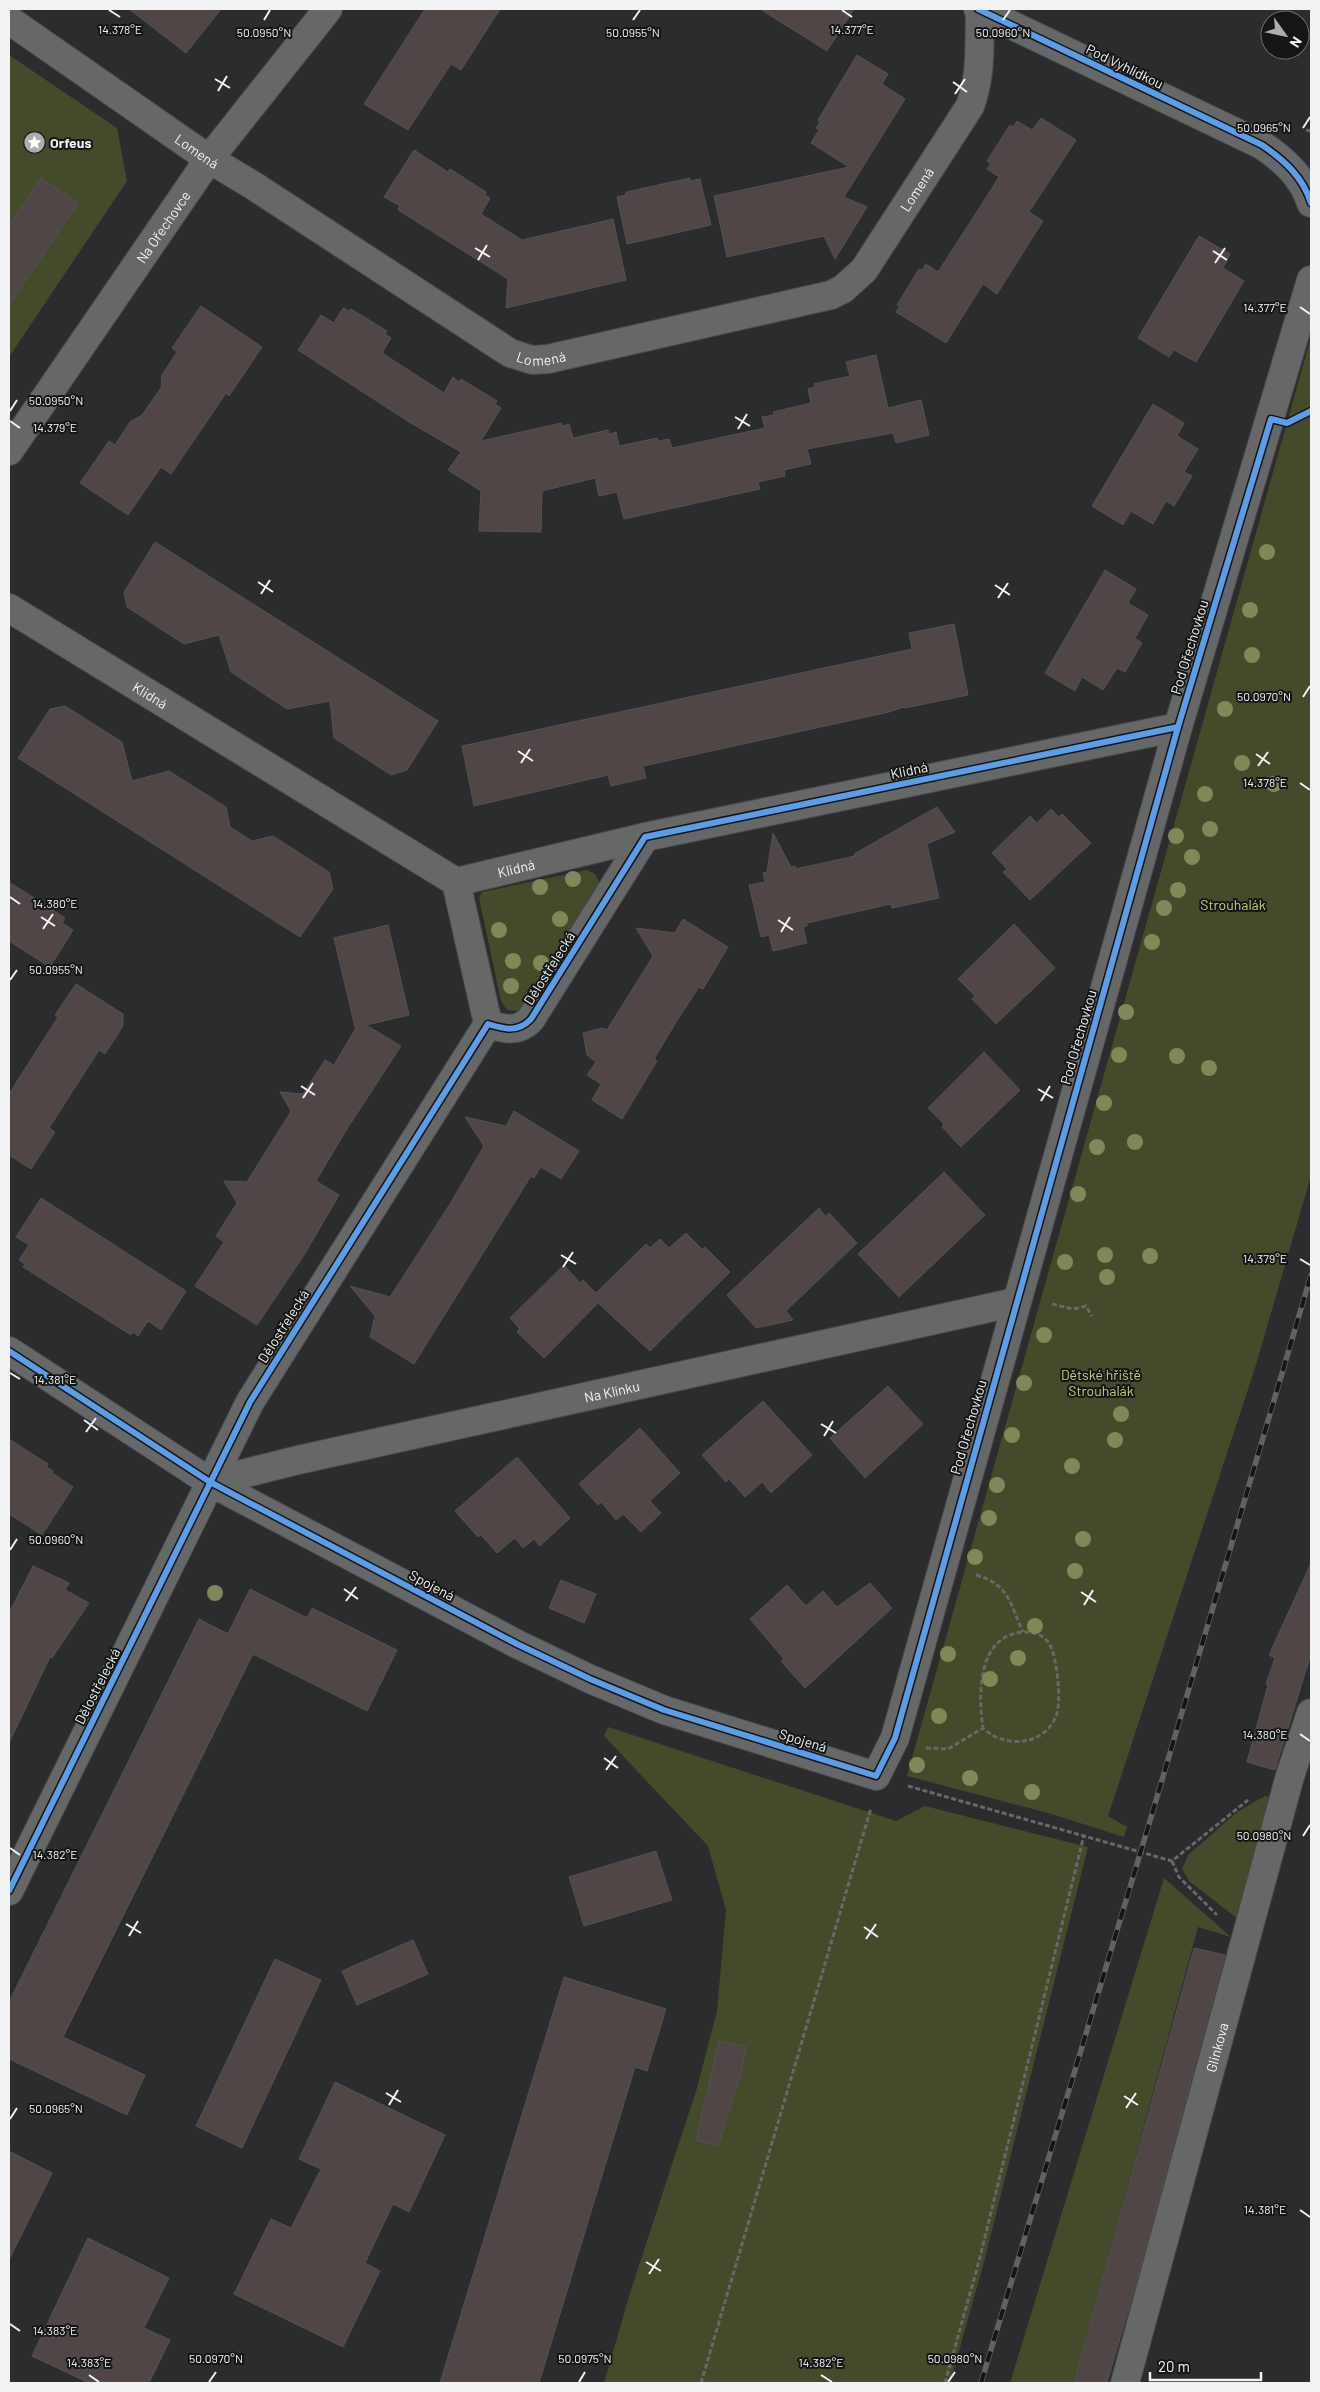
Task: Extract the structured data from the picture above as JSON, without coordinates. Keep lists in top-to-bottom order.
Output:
{
  "streets": {
    "street": [
      "Pod Vyhlídkou",
      "Lomená",
      "Na Ořechovce",
      "Pod Ořechovkou",
      "Klidná",
      "Dělostřelecká",
      "Na Klínku",
      "Spojená",
      "Glinkova"
    ]
  },
  "crossings": [
    ["Pod Vyhlídkou", "Lomená"],
    ["Lomená", "Na Ořechovce"],
    ["Pod Ořechovkou", "Klidná"],
    ["Pod Ořechovkou", "Na Klínku"],
    ["Pod Ořechovkou", "Spojená"],
    ["Klidná", "Dělostřelecká"],
    ["Dělostřelecká", "Na Klínku"],
    ["Dělostřelecká", "Spojená"],
    ["Na Klínku", "Spojená"]
  ],
  "parks": ["Strouhalák", "Dětské hřiště Strouhalák"],
  "places": {
    "place": ["Orfeus"]
  },
  "scale_bar": "20 m",
  "north": "bottom right",
  "coordinates": [
    "14.378°E",
    "14.377°E",
    "50.0950°N",
    "50.0955°N",
    "50.0960°N",
    "50.0965°N",
    "14.379°E",
    "50.0970°N",
    "14.380°E",
    "14.381°E",
    "50.0980°N",
    "14.382°E",
    "14.383°E",
    "50.0975°N"
  ]
}
